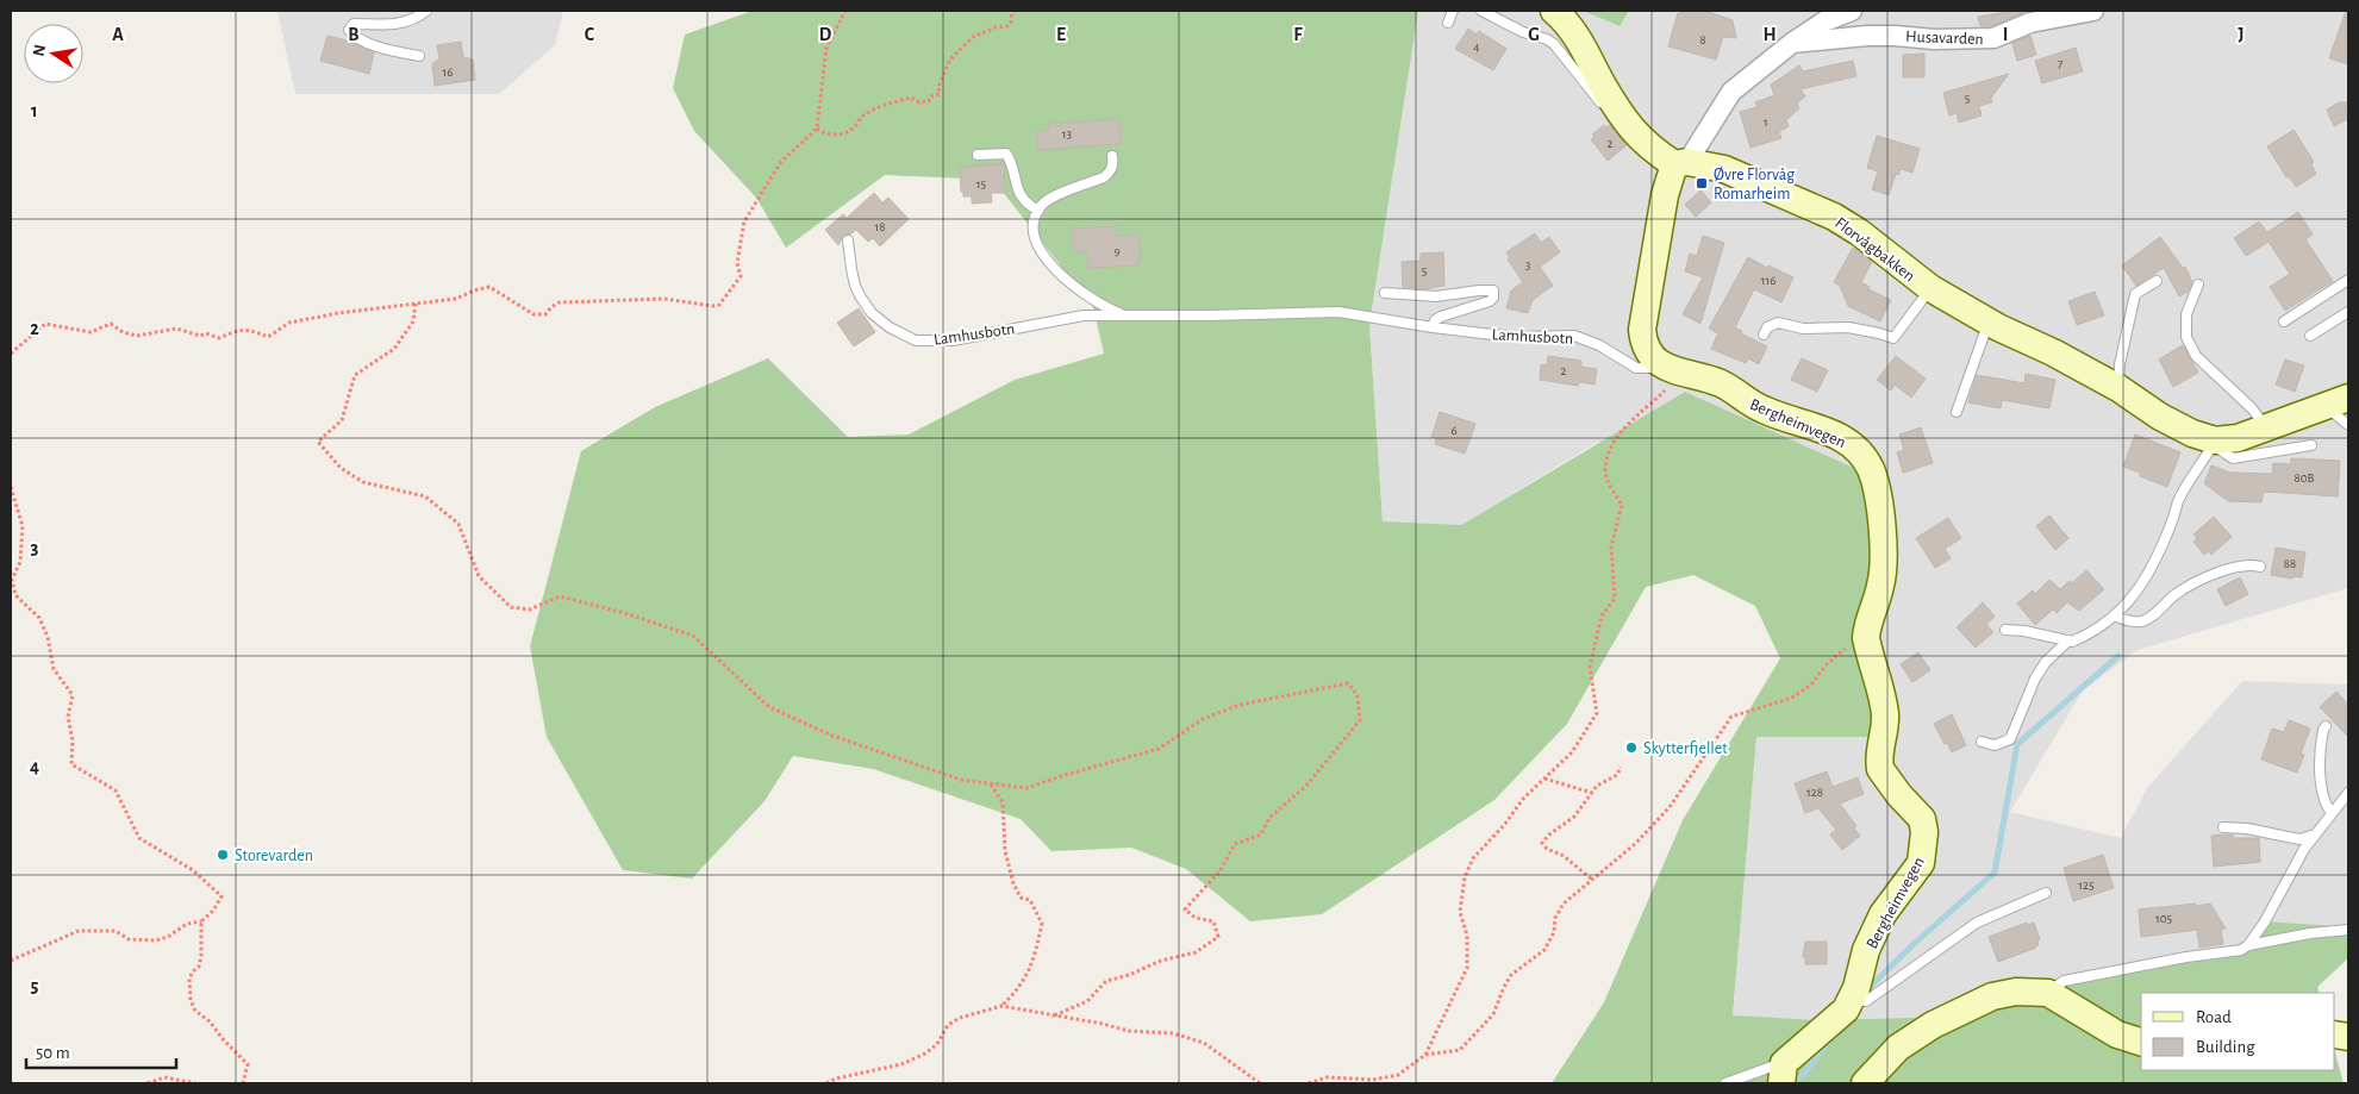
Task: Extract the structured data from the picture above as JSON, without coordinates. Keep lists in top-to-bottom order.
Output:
{
  "streets": {
    "street": ["Husavarden", "Florvågbakken", "Bergheimvegen"],
    "lane": ["Lamhusbotn"]
  },
  "crossings": [
    ["Lamhusbotn", "Bergheimvegen"]
  ],
  "places": {
    "transit": ["Øvre Florvåg Romarheim"],
    "other": ["Skytterfjellet", "Storevarden"]
  },
  "house_numbers": [
    "8",
    "4",
    "7",
    "16",
    "5",
    "1",
    "13",
    "2",
    "15",
    "18",
    "9",
    "3",
    "5",
    "116",
    "2",
    "6",
    "80B",
    "88",
    "128",
    "125",
    "105"
  ],
  "legend": ["Road", "Building"],
  "scale_bar": "50 m",
  "north": "left",
  "grid": {
    "columns": [
      "A",
      "B",
      "C",
      "D",
      "E",
      "F",
      "G",
      "H",
      "I",
      "J"
    ],
    "rows": [
      "1",
      "2",
      "3",
      "4",
      "5"
    ]
  }
}
